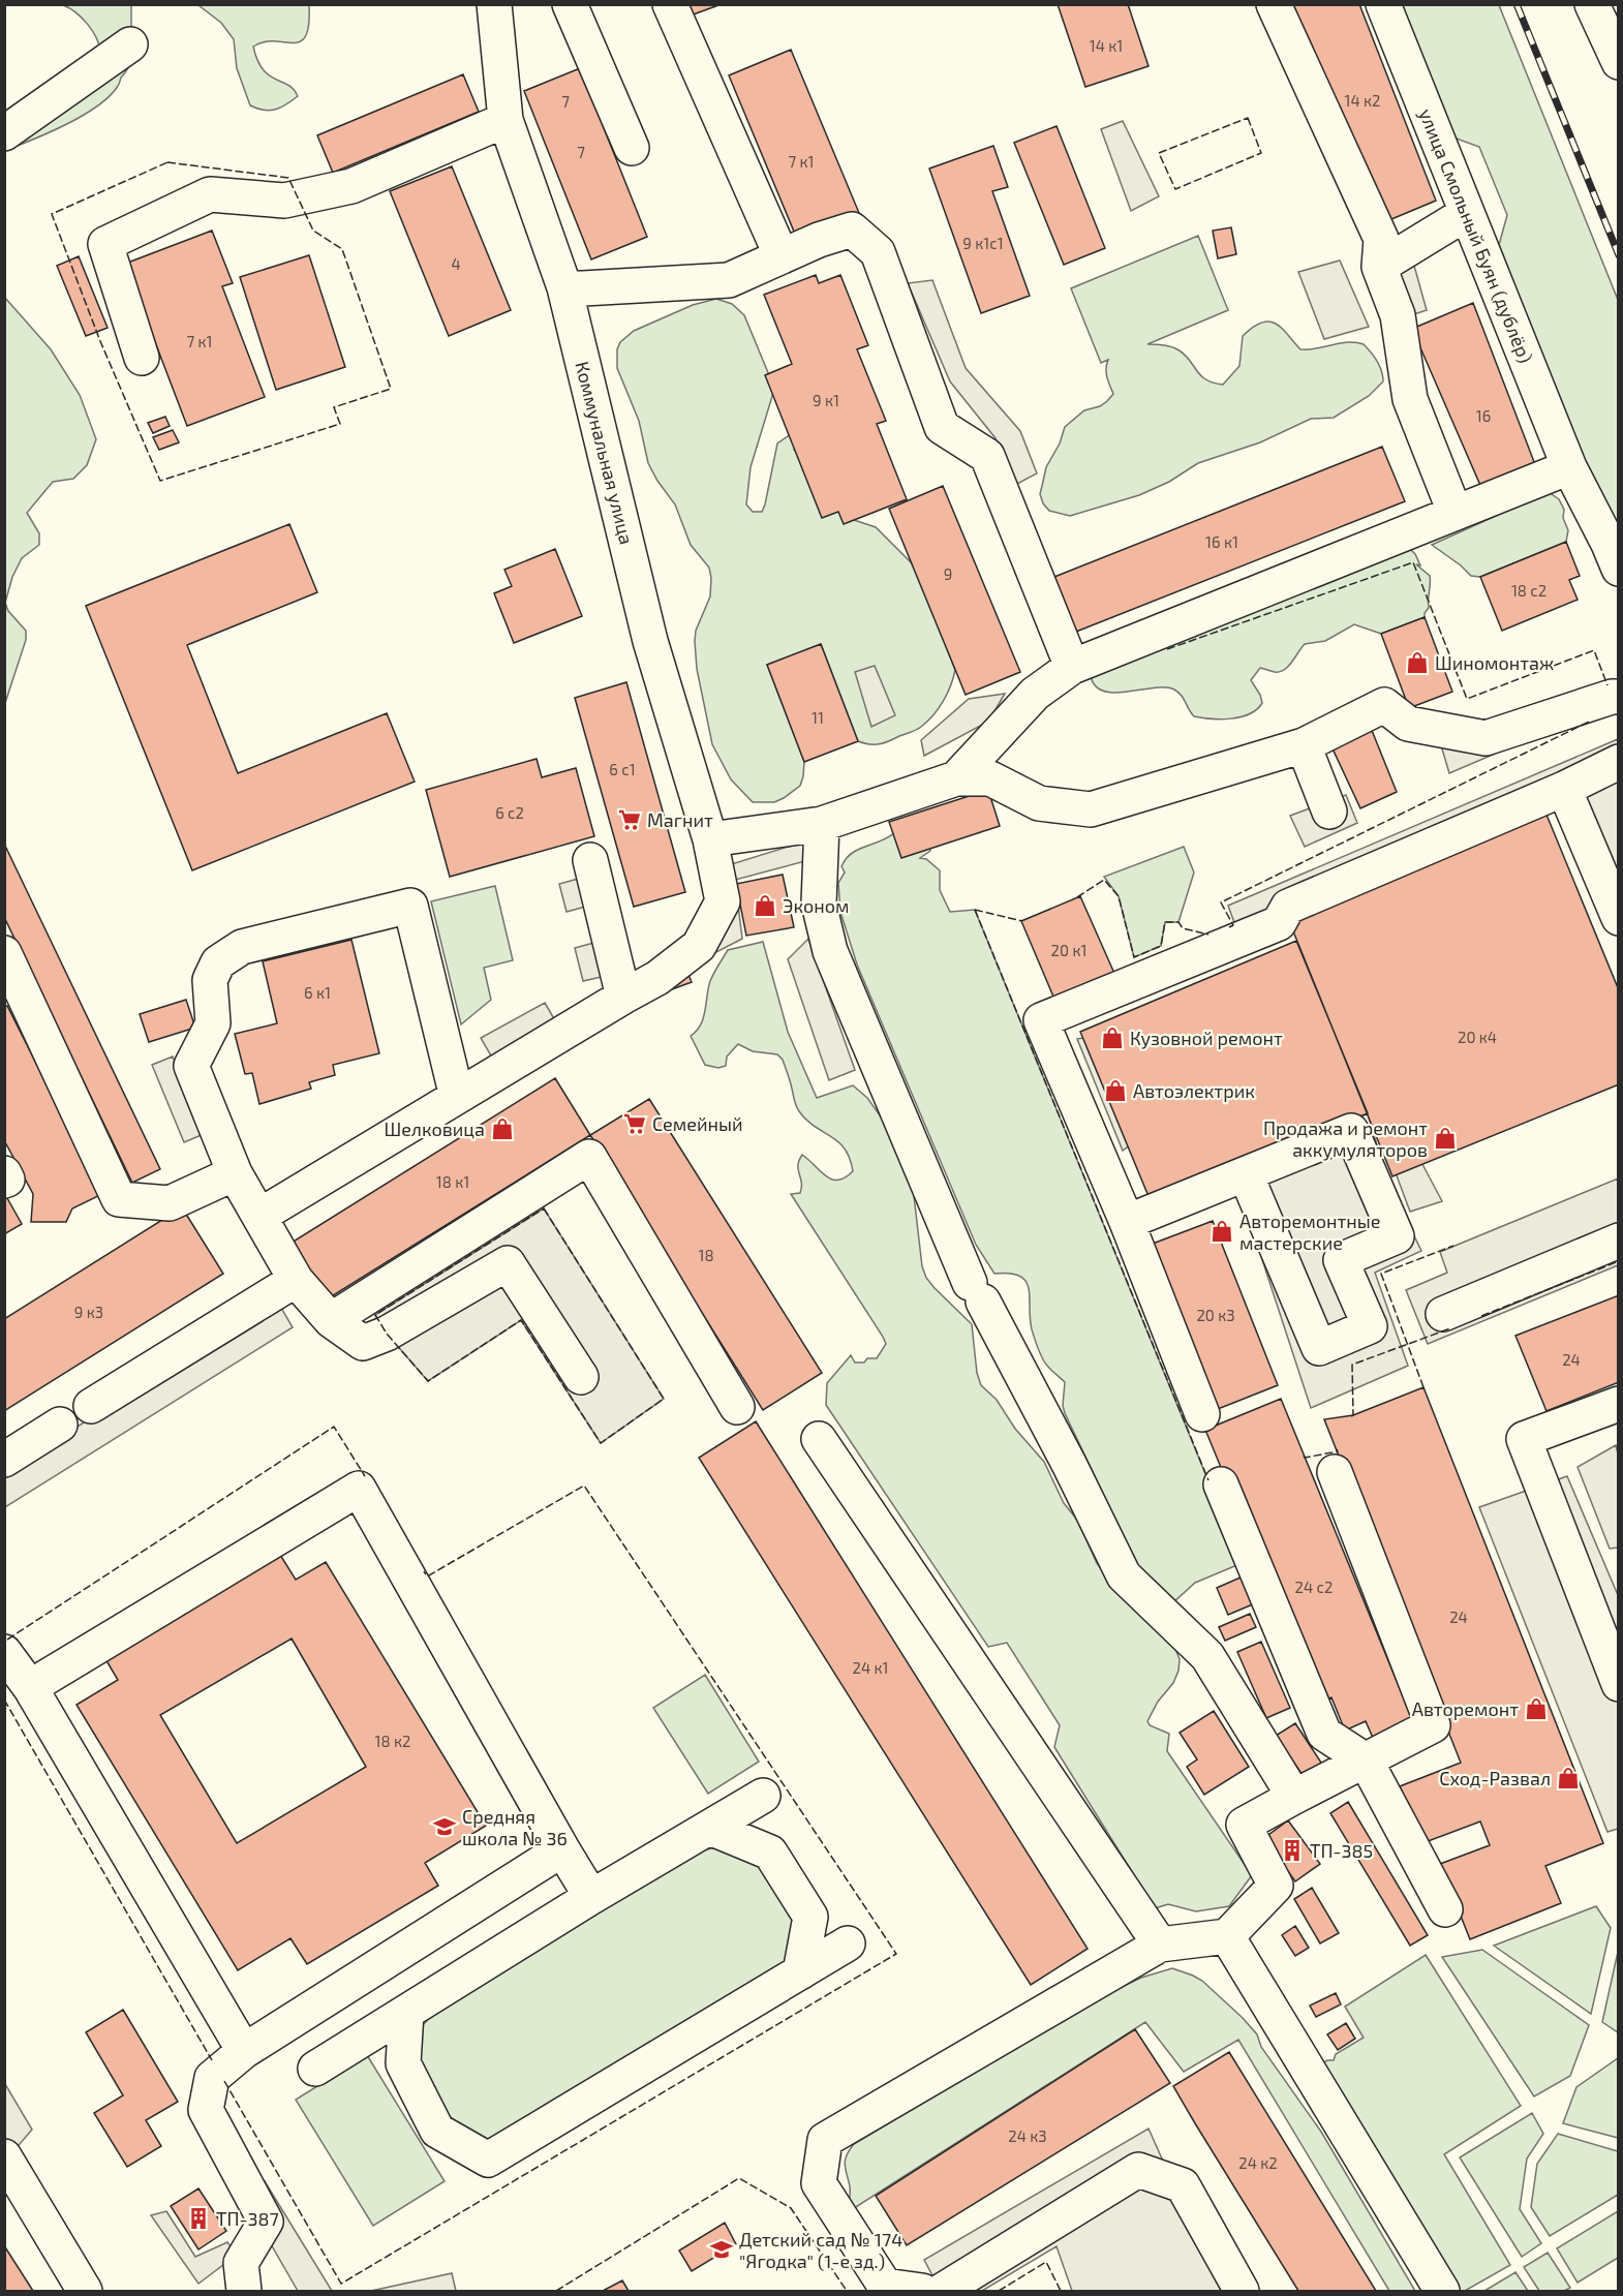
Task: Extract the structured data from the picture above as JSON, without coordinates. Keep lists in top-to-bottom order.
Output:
{
  "streets": {
    "street": ["улица Смольный Буян (дублёр)", "Коммунальная улица"]
  },
  "places": {
    "shop": [
      "Шиномонтаж",
      "Эконом",
      "Кузовной ремонт",
      "Автоэлектрик",
      "Шелковица",
      "Продажа и ремонт аккумуляторов",
      "Авторемонтные мастерские",
      "Авторемонт",
      "Сход-Развал"
    ],
    "supermarket": ["Магнит", "Семейный"],
    "school or university": ["Средняя школа № 36", "Детский сад № 174 \"Ягодка\" (1-е зд.)"],
    "building": ["ТП-385", "ТП-387"]
  },
  "house_numbers": [
    "14 к1",
    "14 к2",
    "7",
    "7",
    "7 к1",
    "9 к1с1",
    "4",
    "7 к1",
    "9 к1",
    "16",
    "16 к1",
    "9",
    "18 с2",
    "11",
    "6 с1",
    "6 с2",
    "20 к1",
    "6 к1",
    "20 к4",
    "18 к1",
    "18",
    "9 к3",
    "20 к3",
    "24",
    "24 с2",
    "24",
    "24 к1",
    "18 к2",
    "24 к3",
    "24 к2"
  ]
}
